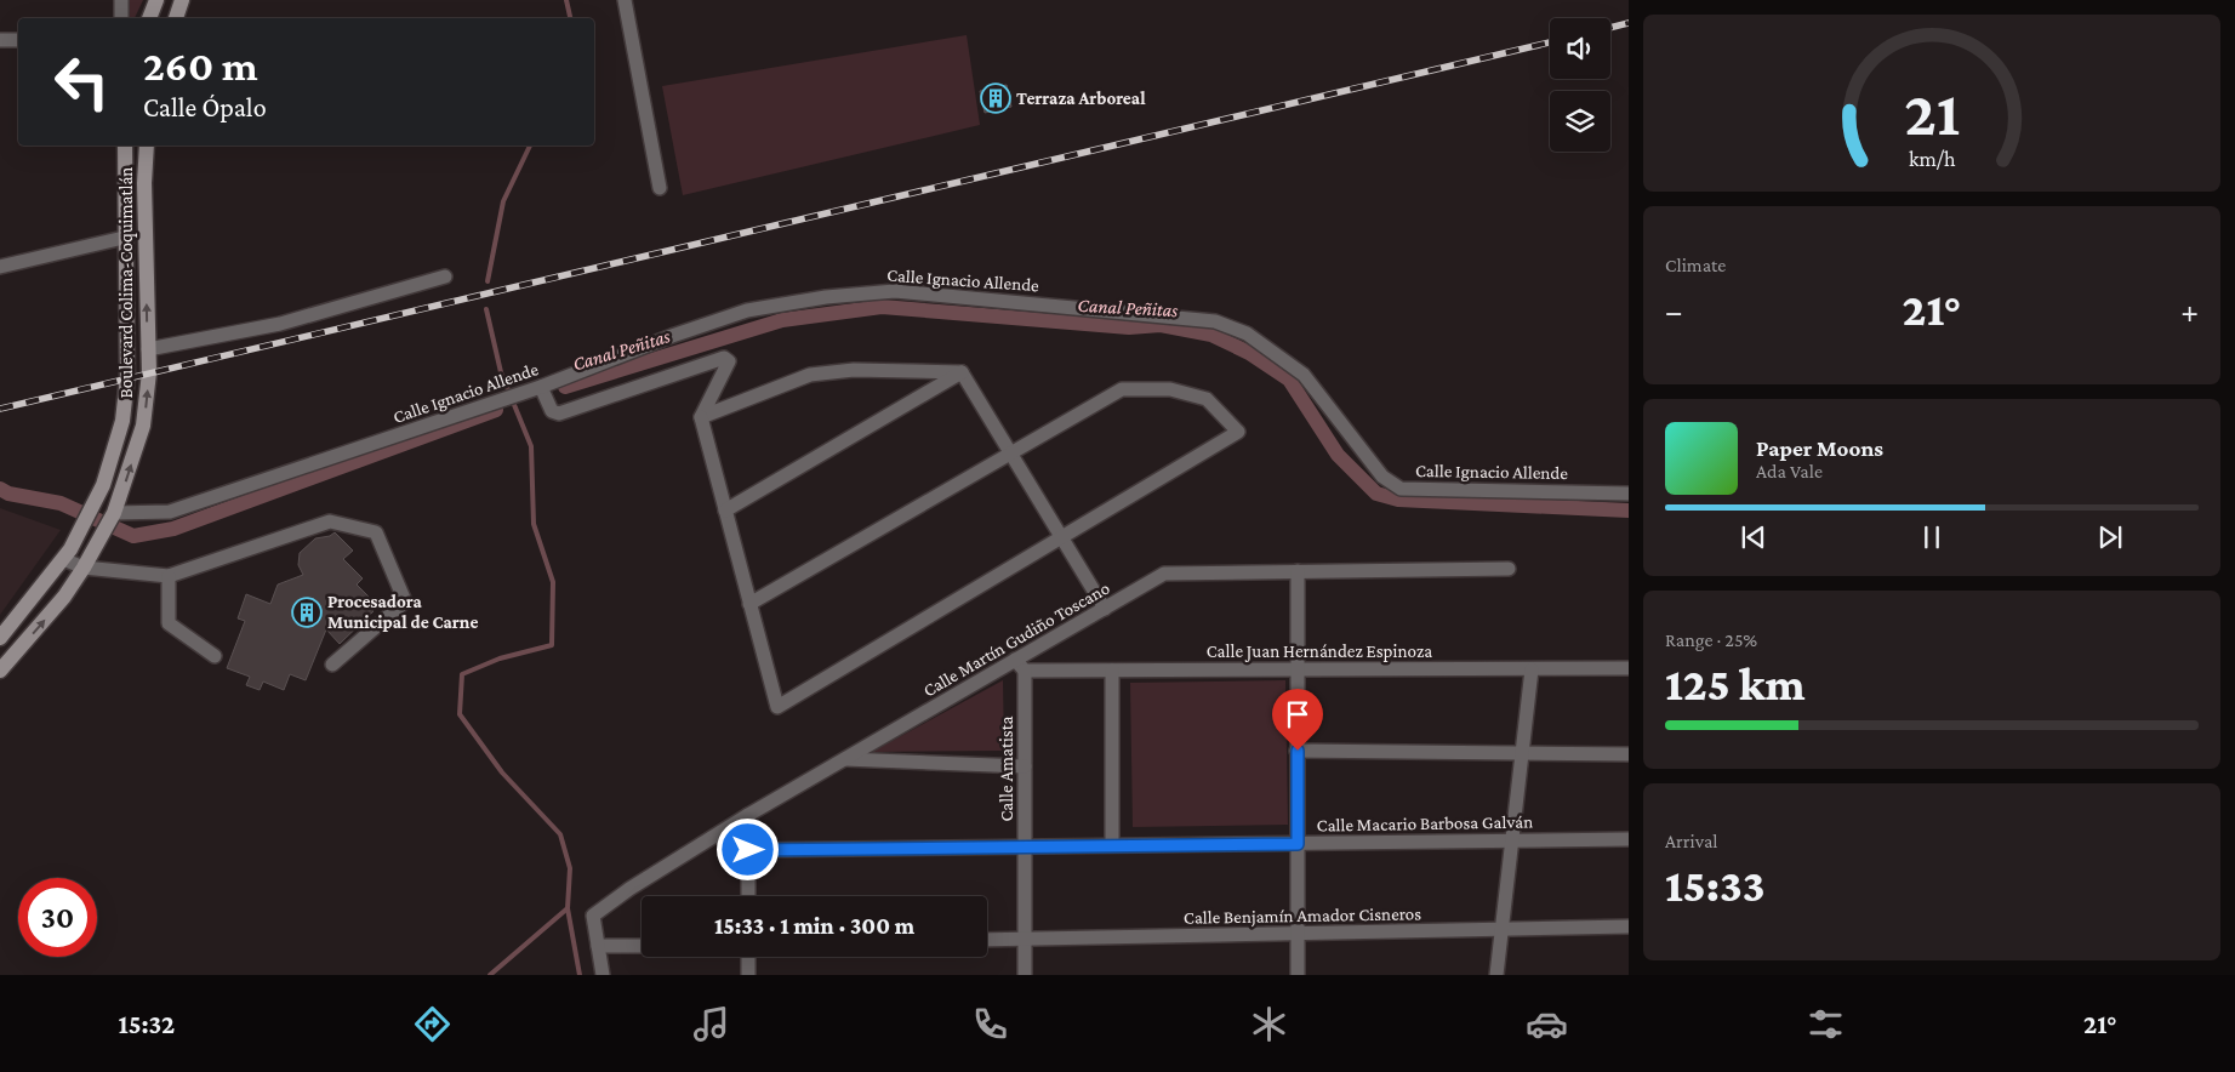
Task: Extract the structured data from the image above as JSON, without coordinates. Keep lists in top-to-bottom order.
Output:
{
  "streets": {
    "main road": ["Boulevard Colima-Coquimatlán"],
    "street": [
      "Calle Ignacio Allende",
      "Calle Martín Gudiño Toscano",
      "Calle Juan Hernández Espinoza",
      "Calle Amatista",
      "Calle Macario Barbosa Galván",
      "Calle Benjamín Amador Cisneros"
    ]
  },
  "crossings": [
    ["Calle Ignacio Allende", "Boulevard Colima-Coquimatlán"],
    ["Calle Martín Gudiño Toscano", "Calle Juan Hernández Espinoza"],
    ["Calle Martín Gudiño Toscano", "Calle Amatista"],
    ["Calle Juan Hernández Espinoza", "Calle Amatista"],
    ["Calle Amatista", "Calle Macario Barbosa Galván"],
    ["Calle Amatista", "Calle Benjamín Amador Cisneros"]
  ],
  "water": ["Canal Peñitas"],
  "places": {
    "building": ["Terraza Arboreal", "Procesadora Municipal de Carne"]
  },
  "page": {
    "turn": ["260 m", "Calle Ópalo"],
    "tile": [
      "Climate",
      ["Range · 25%", "125 km"],
      ["Arrival", "15:33"]
    ],
    "heat": ["−", "21°", "+"],
    "song": ["Paper Moons", "Ada Vale"],
    "limit": "30",
    "trip": "15:33 · 1 min · 300 m",
    "tabs": ["15:32", "21°"],
    "gauge": ["21", "km/h"]
  }
}
